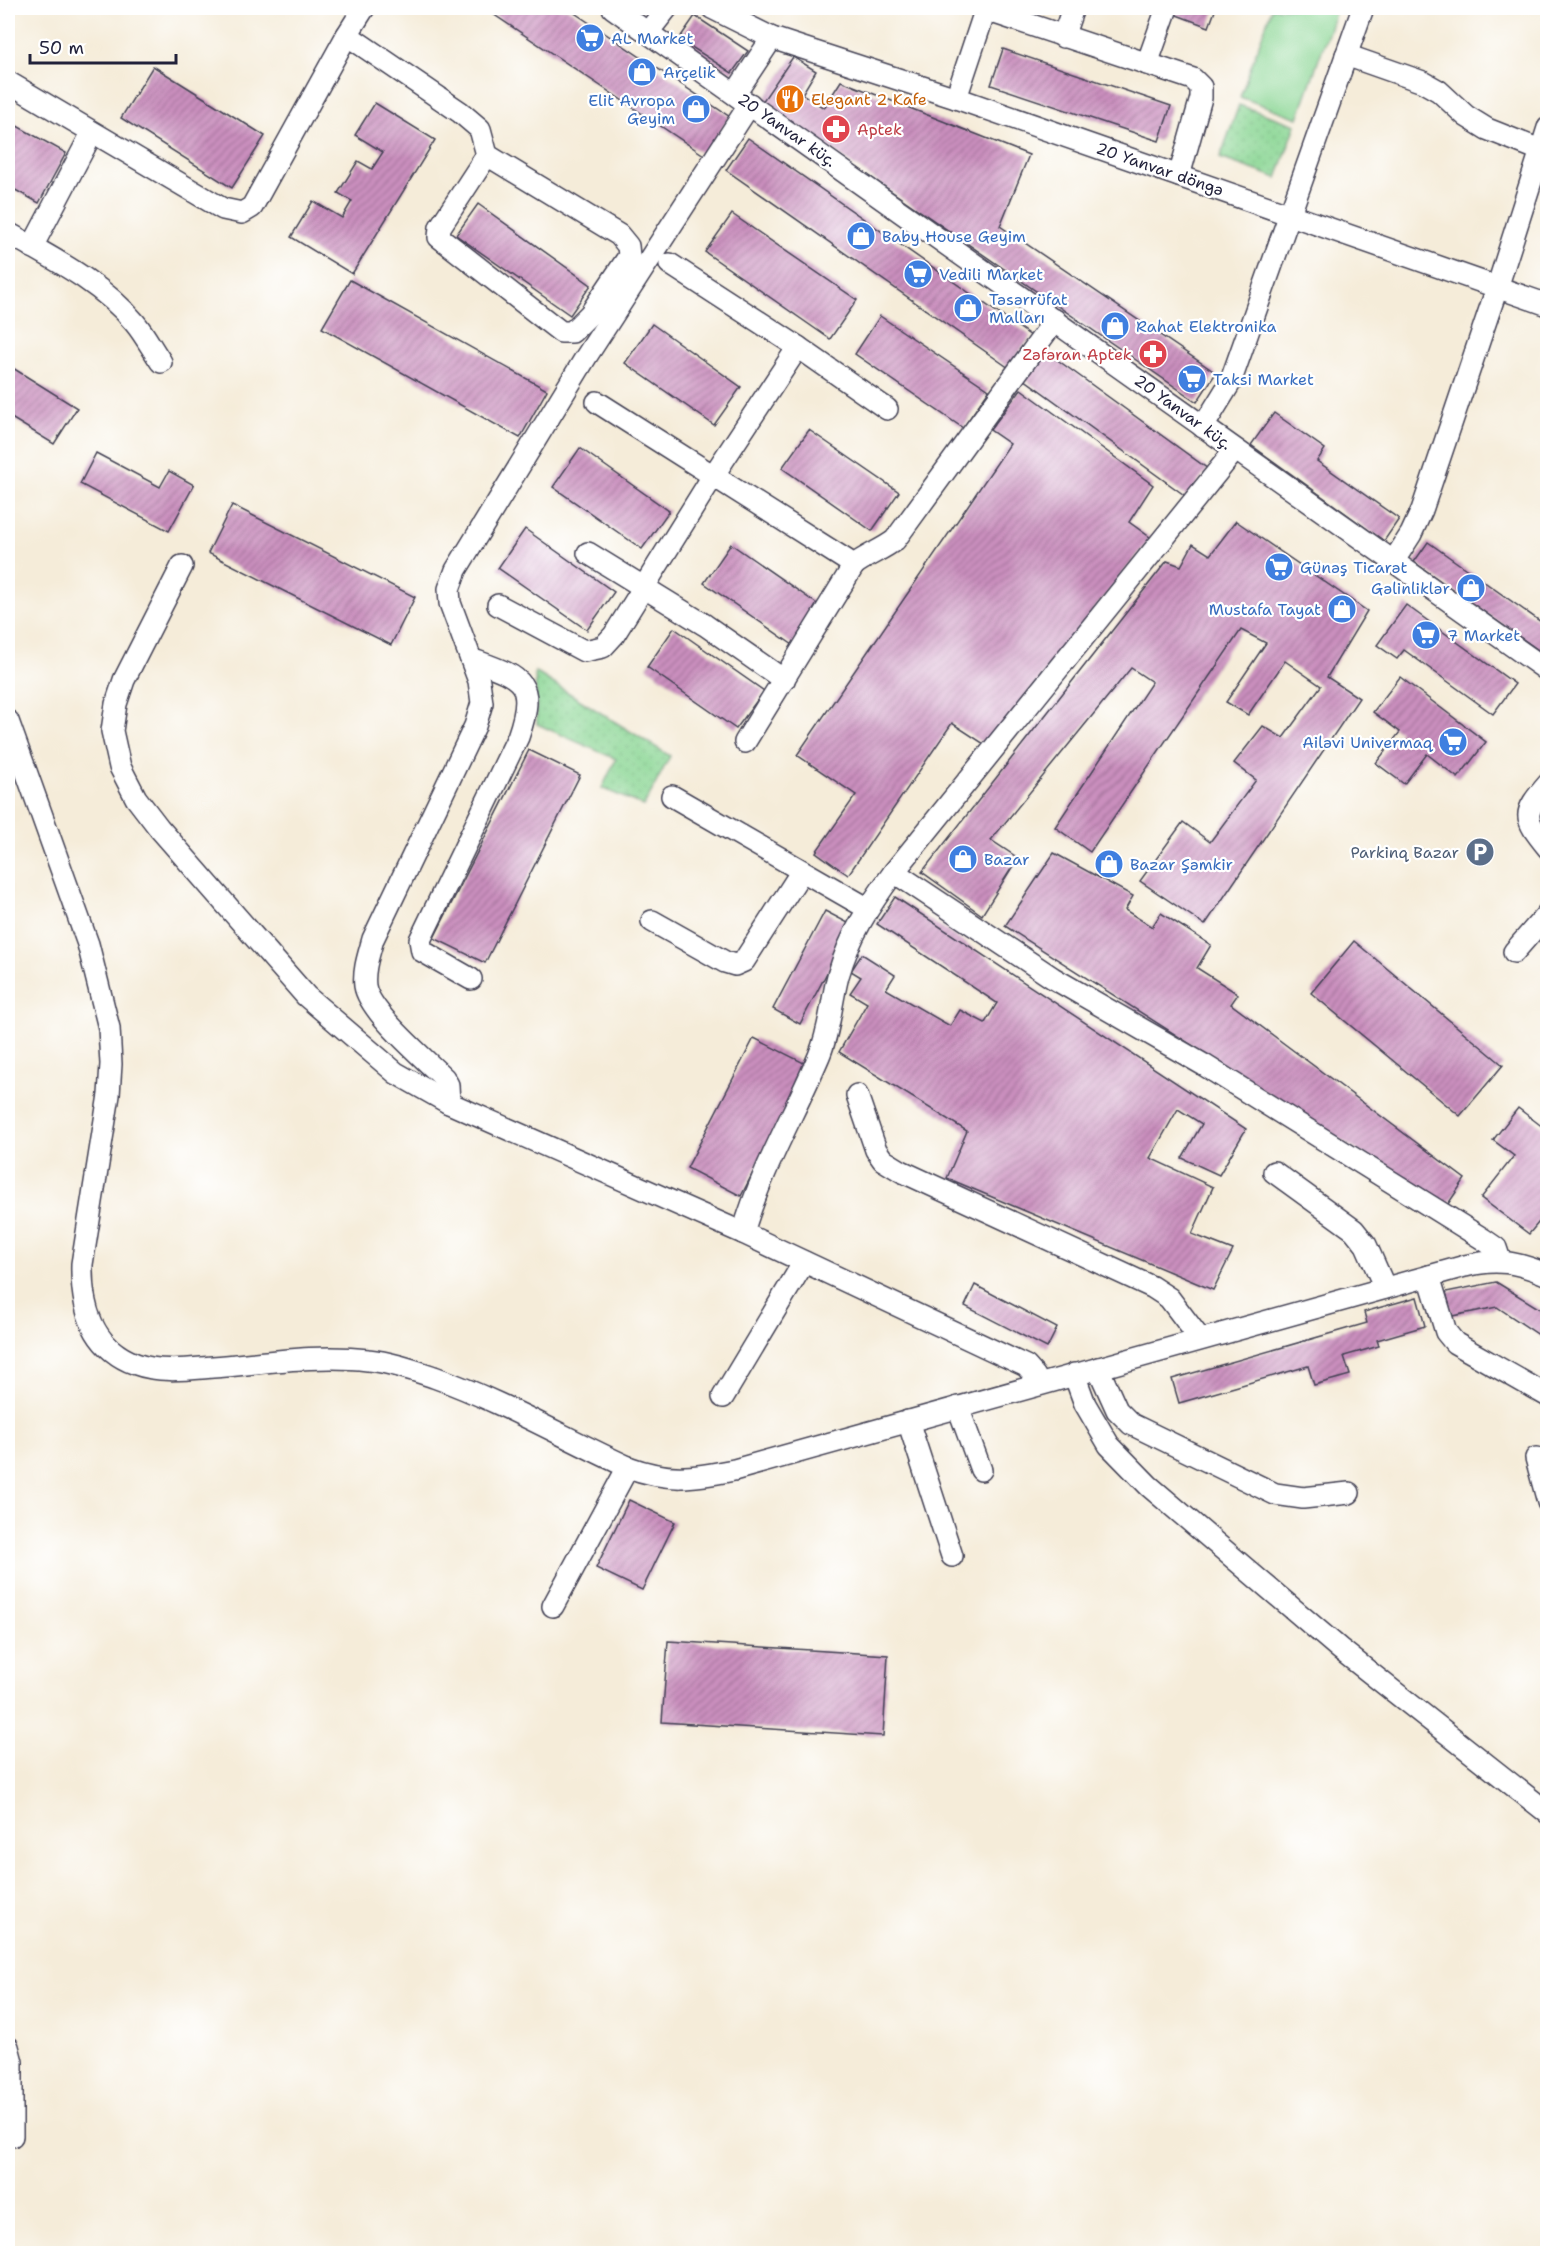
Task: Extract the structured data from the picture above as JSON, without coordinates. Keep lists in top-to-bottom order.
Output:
{
  "streets": {
    "street": ["20 Yanvar küç.", "20 Yanvar döngə"]
  },
  "places": {
    "supermarket": [
      "AL Market",
      "Vedili Market",
      "Taksi Market",
      "Günəş Ticarət",
      "7 Market",
      "Ailəvi Univermaq"
    ],
    "shop": [
      "Arçelik",
      "Elit Avropa Geyim",
      "Baby House Geyim",
      "Təsərrüfat Malları",
      "Rahat Elektronika",
      "Gəlinliklər",
      "Mustafa Tayat",
      "Bazar",
      "Bazar Şəmkir"
    ],
    "restaurant": ["Elegant 2 Kafe"],
    "pharmacy": ["Aptek", "Zəfəran Aptek"],
    "parking": ["Parkinq Bazar"]
  },
  "scale_bar": "50 m"
}
